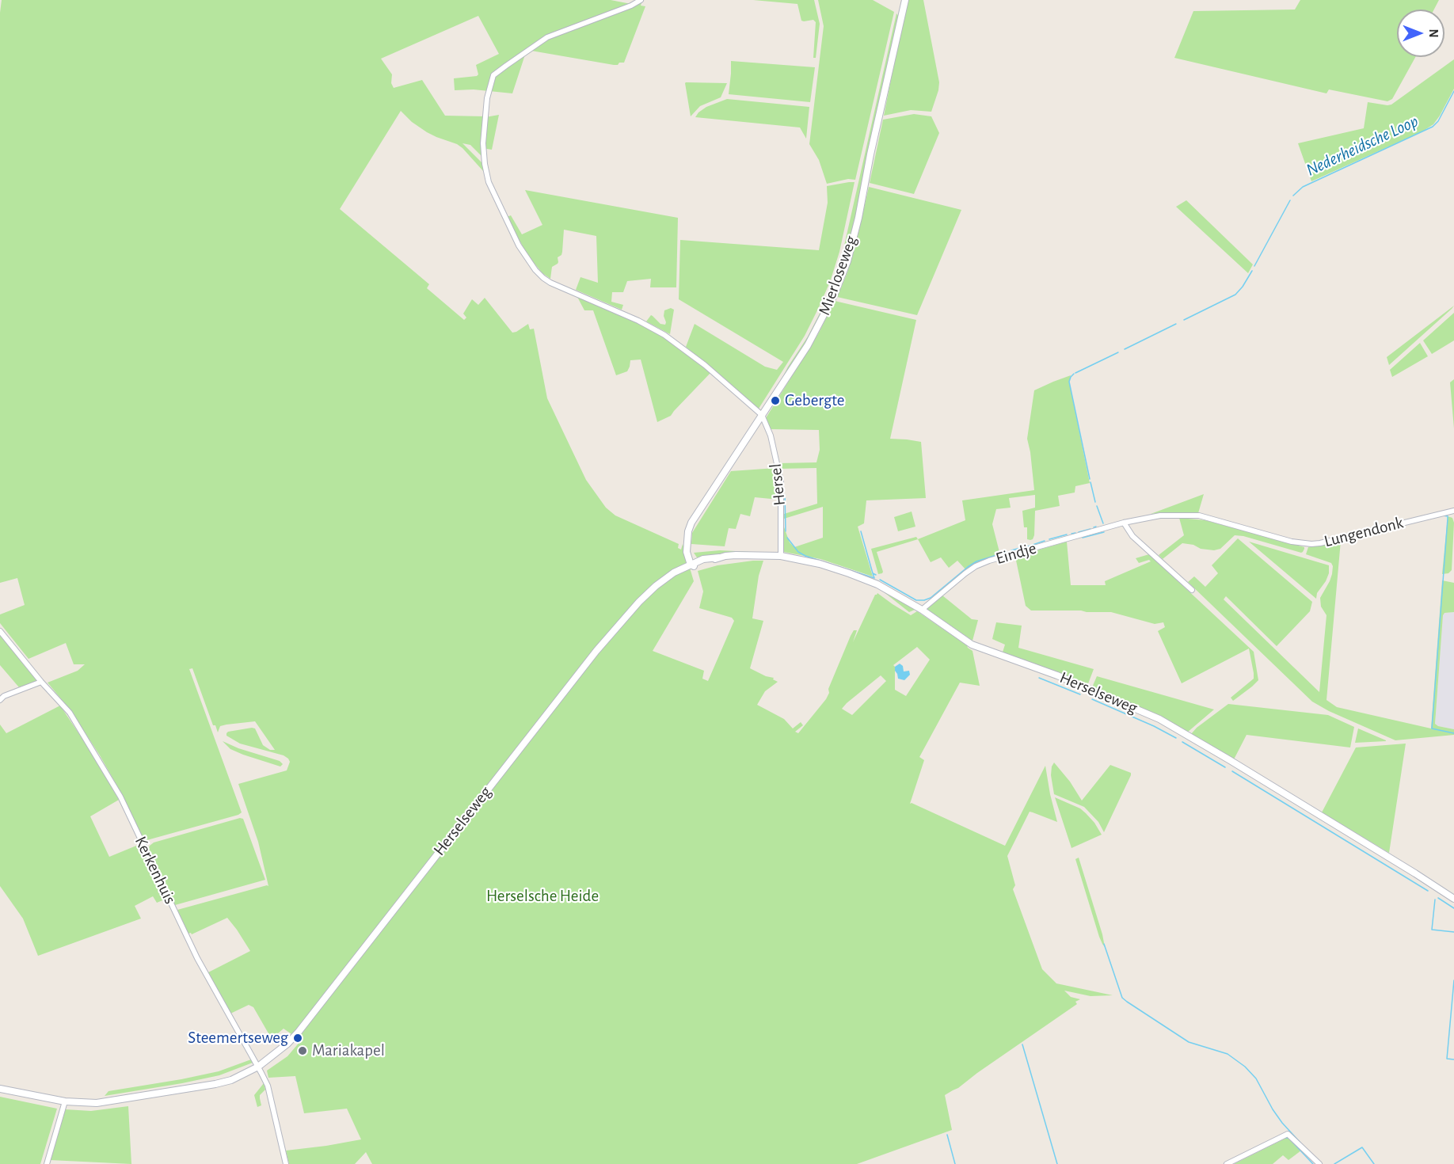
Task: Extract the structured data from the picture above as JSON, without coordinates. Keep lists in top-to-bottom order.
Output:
{
  "streets": {
    "street": [
      "Mierloseweg",
      "Hersel",
      "Lungendonk",
      "Eindje",
      "Herselseweg",
      "Kerkenhuis"
    ]
  },
  "crossings": [
    ["Mierloseweg", "Hersel"],
    ["Mierloseweg", "Herselseweg"],
    ["Hersel", "Herselseweg"],
    ["Lungendonk", "Eindje"],
    ["Eindje", "Herselseweg"],
    ["Herselseweg", "Kerkenhuis"]
  ],
  "water": ["Nederheidsche Loop"],
  "parks": ["Herselsche Heide"],
  "places": ["Gebergte", "Steemertseweg", "Mariakapel"],
  "north": "right"
}
